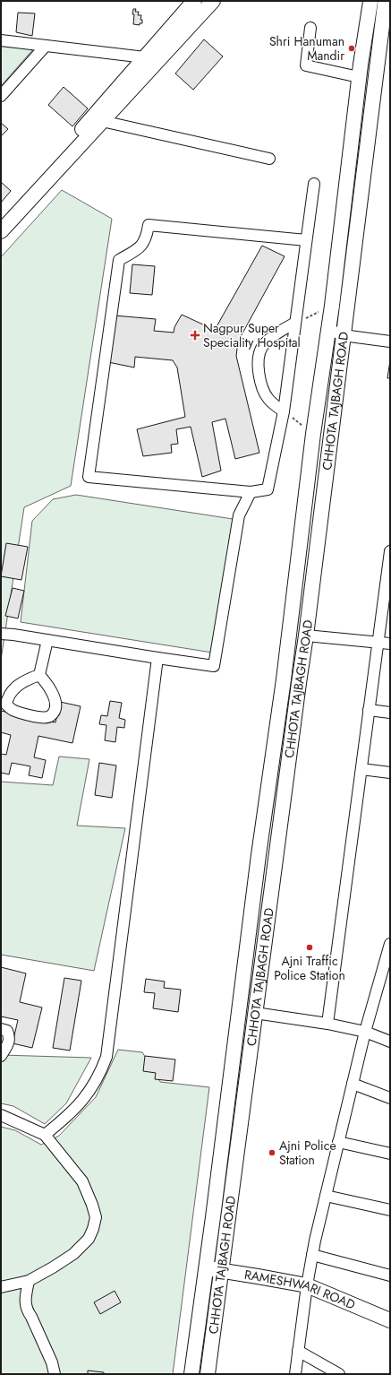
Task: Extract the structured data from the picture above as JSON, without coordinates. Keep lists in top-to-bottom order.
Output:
{
  "streets": {
    "main road": ["CHHOTA TAJBAGH ROAD", "RAMESHWARI ROAD"]
  },
  "crossings": [
    ["CHHOTA TAJBAGH ROAD", "RAMESHWARI ROAD"]
  ],
  "places": {
    "other": ["Shri Hanuman Mandir", "Ajni Traffic Police Station", "Ajni Police Station"],
    "health": ["Nagpur Super Speciality Hospital"]
  }
}
